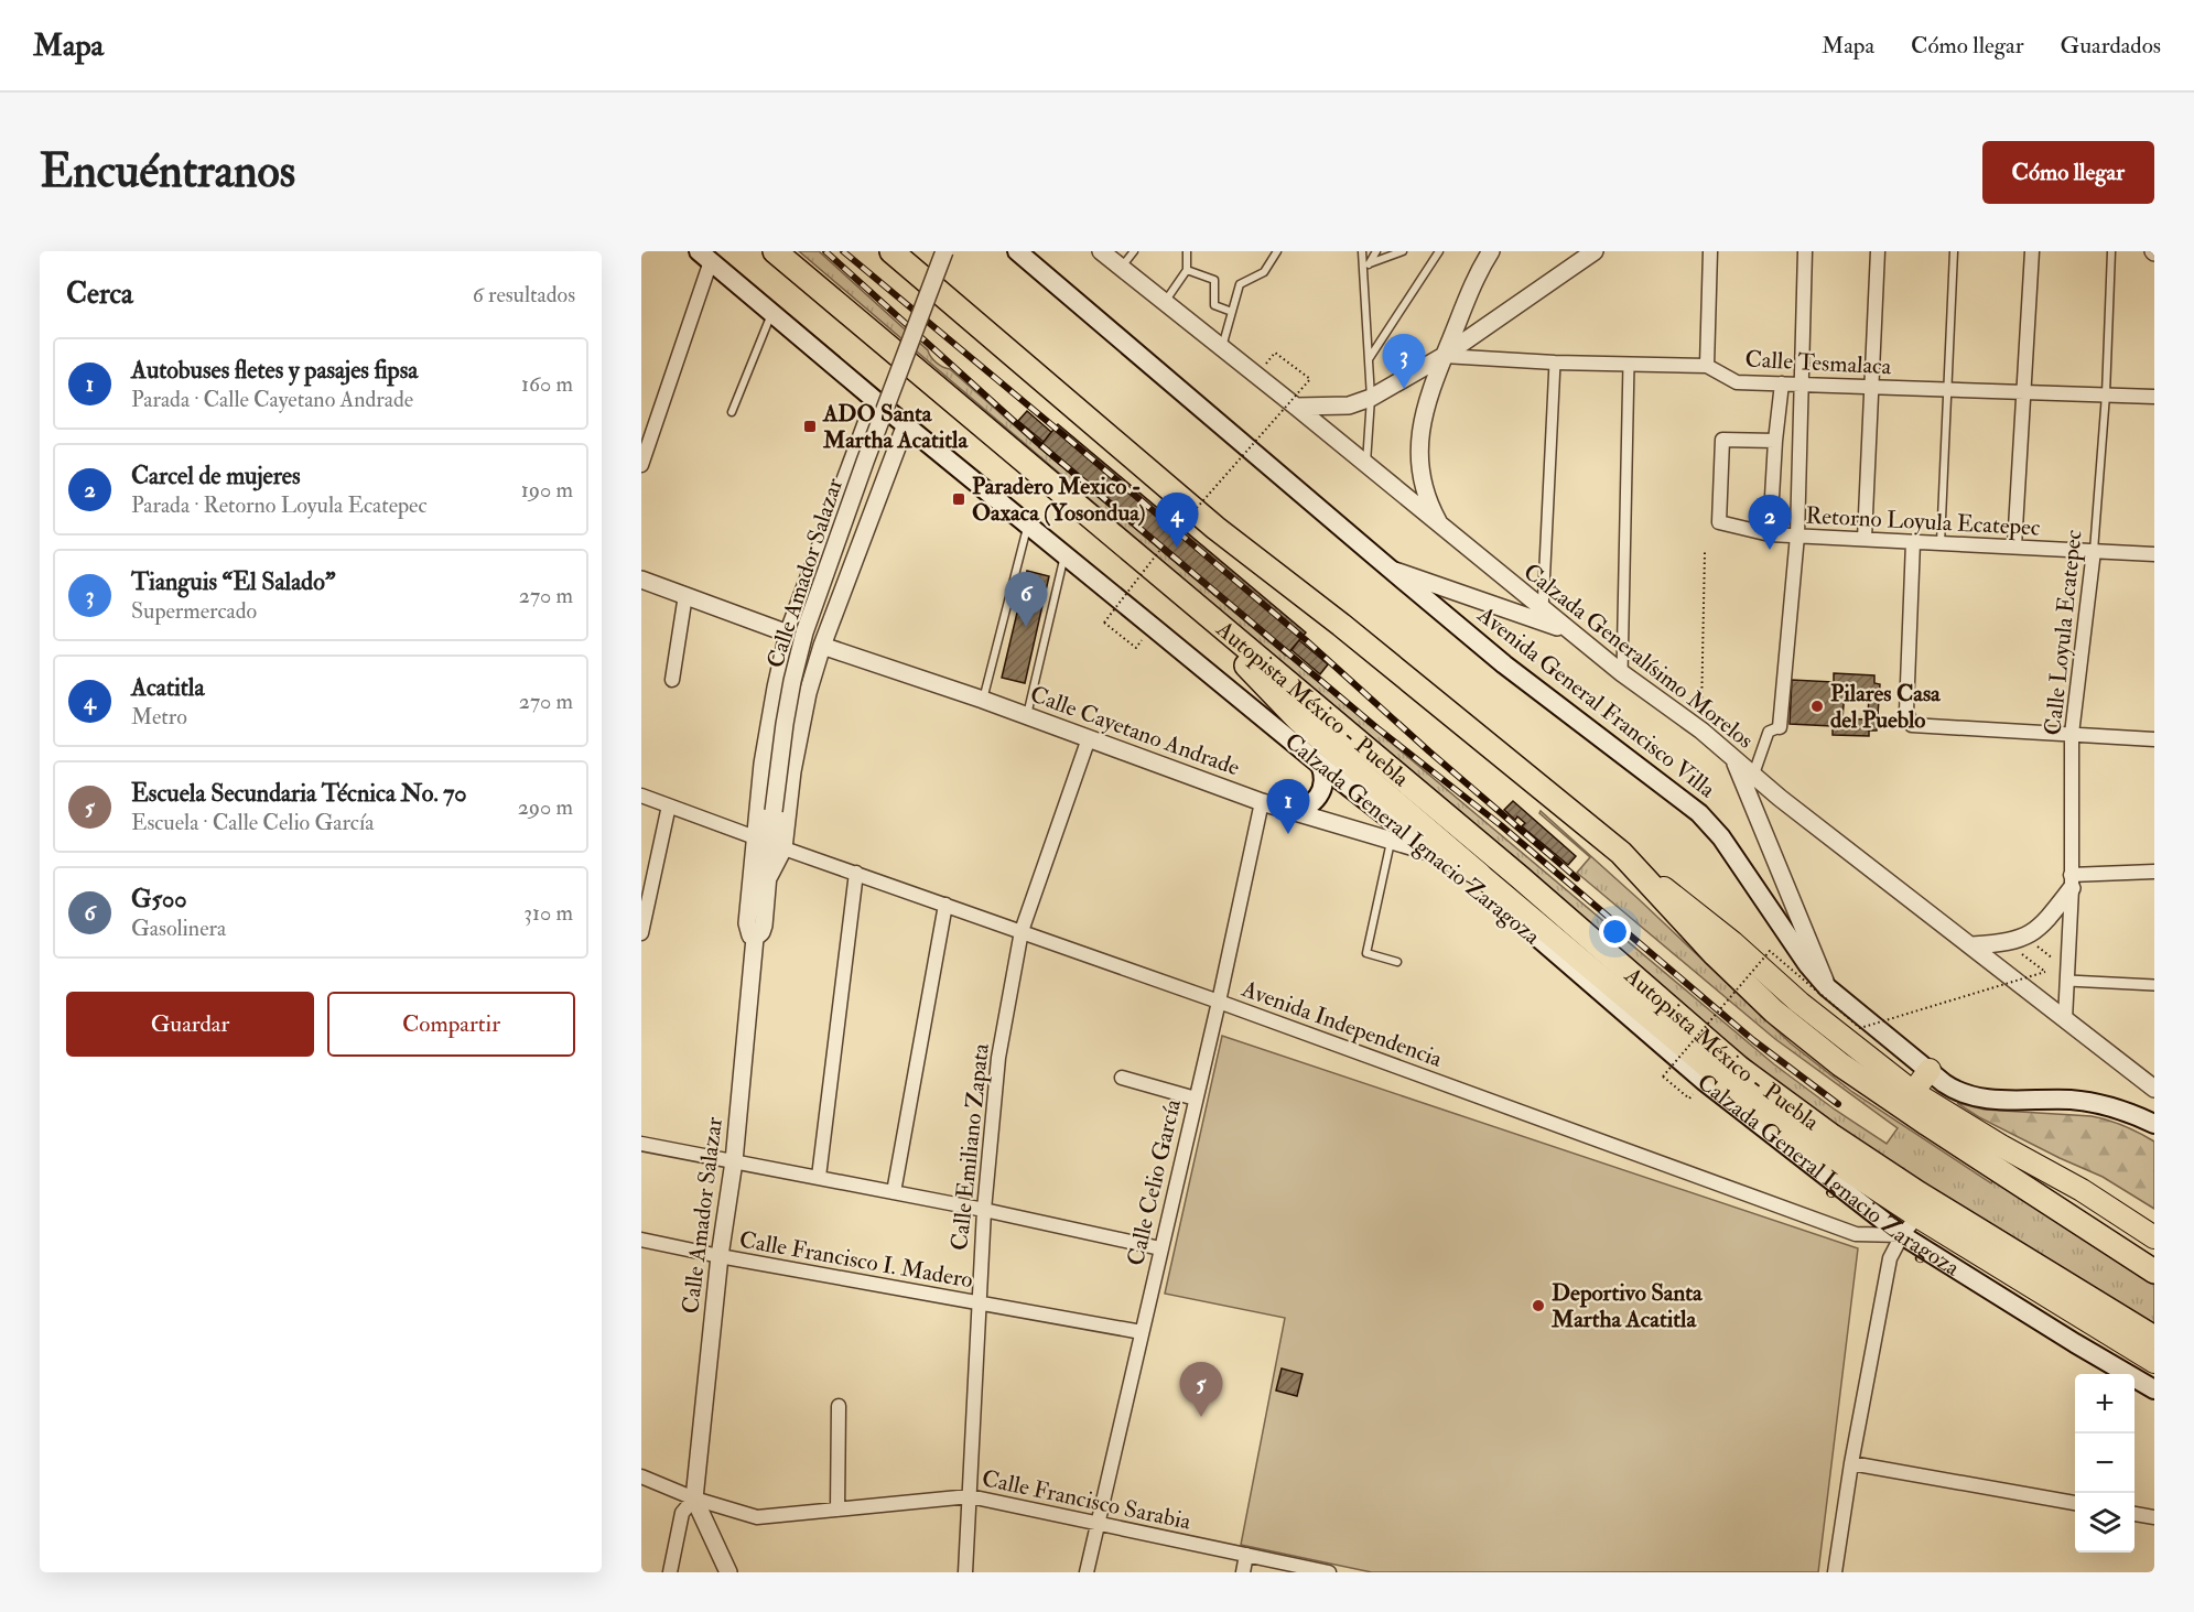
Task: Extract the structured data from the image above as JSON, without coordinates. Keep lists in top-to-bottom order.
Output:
{
  "streets": {
    "highway": ["Autopista México - Puebla", "Calzada General Ignacio Zaragoza"],
    "main road": ["Avenida General Francisco Villa"],
    "street": [
      "Calle Tesmalaca",
      "Retorno Loyula Ecatepec",
      "Calle Amador Salazar",
      "Calle Loyula Ecatepec",
      "Calzada Generalísimo Morelos",
      "Calle Cayetano Andrade",
      "Avenida Independencia",
      "Calle Emiliano Zapata",
      "Calle Celio García",
      "Calle Francisco I. Madero",
      "Calle Francisco Sarabia"
    ]
  },
  "crossings": [
    ["Calle Tesmalaca", "Calle Loyula Ecatepec"],
    ["Retorno Loyula Ecatepec", "Calle Loyula Ecatepec"],
    ["Calle Amador Salazar", "Calle Cayetano Andrade"],
    ["Calle Amador Salazar", "Calzada General Ignacio Zaragoza"],
    ["Calle Amador Salazar", "Avenida Independencia"],
    ["Calle Amador Salazar", "Calle Francisco I. Madero"],
    ["Calle Amador Salazar", "Calle Francisco Sarabia"],
    ["Calle Loyula Ecatepec", "Calzada Generalísimo Morelos"],
    ["Calle Cayetano Andrade", "Calzada General Ignacio Zaragoza"],
    ["Calle Cayetano Andrade", "Calle Emiliano Zapata"],
    ["Calle Cayetano Andrade", "Calle Celio García"],
    ["Calzada General Ignacio Zaragoza", "Avenida Independencia"],
    ["Avenida Independencia", "Calle Emiliano Zapata"],
    ["Avenida Independencia", "Calle Celio García"],
    ["Calle Emiliano Zapata", "Calle Francisco I. Madero"],
    ["Calle Emiliano Zapata", "Calle Francisco Sarabia"],
    ["Calle Celio García", "Calle Francisco I. Madero"],
    ["Calle Celio García", "Calle Francisco Sarabia"]
  ],
  "places": {
    "transit": ["ADO Santa Martha Acatitla", "Paradero Mexico - Oaxaca (Yosondua)"],
    "other": ["Pilares Casa del Pueblo", "Deportivo Santa Martha Acatitla"]
  },
  "page": {
    "header": "Mapa",
    "nav": ["Mapa", "Cómo llegar", "Guardados"],
    "buttons": [
      "Cómo llegar",
      ["Guardar", "Compartir"]
    ],
    "title": "Encuéntranos",
    "heading": ["Cerca", "6 resultados"],
    "pins": [
      "3",
      "4",
      "2",
      "6",
      "1",
      "5"
    ],
    "list": [
      {
        "mark": "1",
        "name": "Autobuses fletes y pasajes fipsa",
        "note": "Parada · Calle Cayetano Andrade",
        "value": "160 m"
      },
      {
        "mark": "2",
        "name": "Carcel de mujeres",
        "note": "Parada · Retorno Loyula Ecatepec",
        "value": "190 m"
      },
      {
        "mark": "3",
        "name": "Tianguis “El Salado”",
        "note": "Supermercado",
        "value": "270 m"
      },
      {
        "mark": "4",
        "name": "Acatitla",
        "note": "Metro",
        "value": "270 m"
      },
      {
        "mark": "5",
        "name": "Escuela Secundaria Técnica No. 70",
        "note": "Escuela · Calle Celio García",
        "value": "290 m"
      },
      {
        "mark": "6",
        "name": "G500",
        "note": "Gasolinera",
        "value": "310 m"
      }
    ],
    "map_buttons": ["+", "−"]
  }
}
